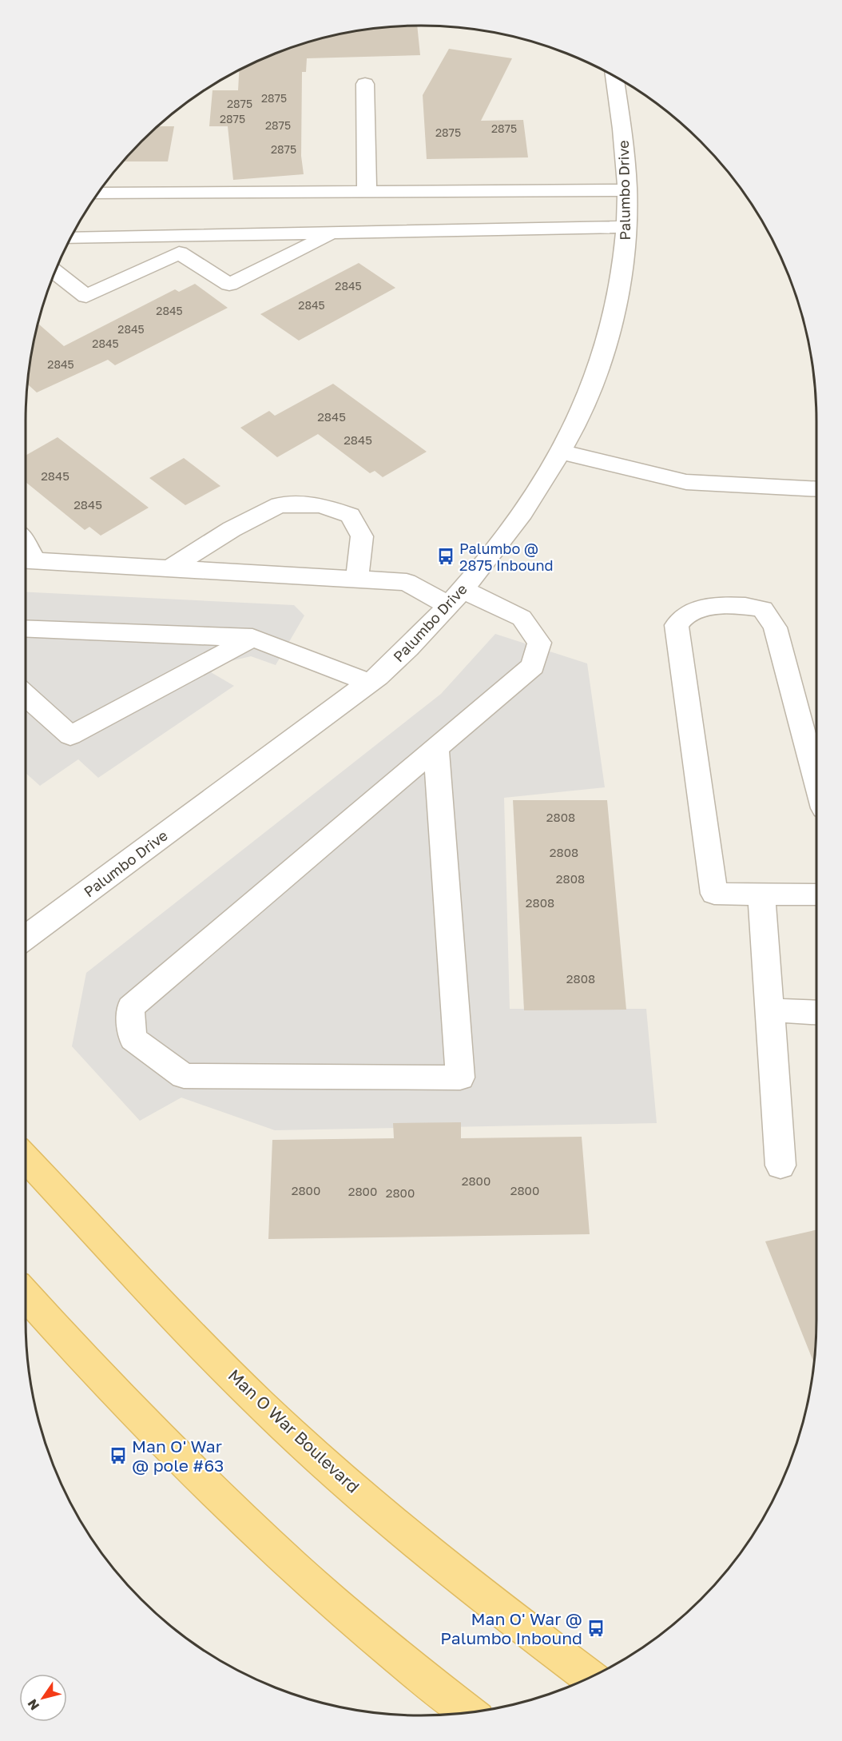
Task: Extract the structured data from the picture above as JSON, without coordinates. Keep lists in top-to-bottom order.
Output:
{
  "streets": {
    "main road": ["Man O War Boulevard"],
    "street": ["Palumbo Drive"]
  },
  "places": {
    "bus stop": ["Palumbo @ 2875 Inbound", "Man O' War @ pole #63", "Man O' War @ Palumbo Inbound"]
  },
  "house_numbers": [
    "2875",
    "2875",
    "2875",
    "2875",
    "2875",
    "2875",
    "2875",
    "2845",
    "2845",
    "2845",
    "2845",
    "2845",
    "2845",
    "2845",
    "2845",
    "2845",
    "2845",
    "2808",
    "2808",
    "2808",
    "2808",
    "2808",
    "2800",
    "2800",
    "2800",
    "2800",
    "2800"
  ],
  "north": "bottom left"
}
